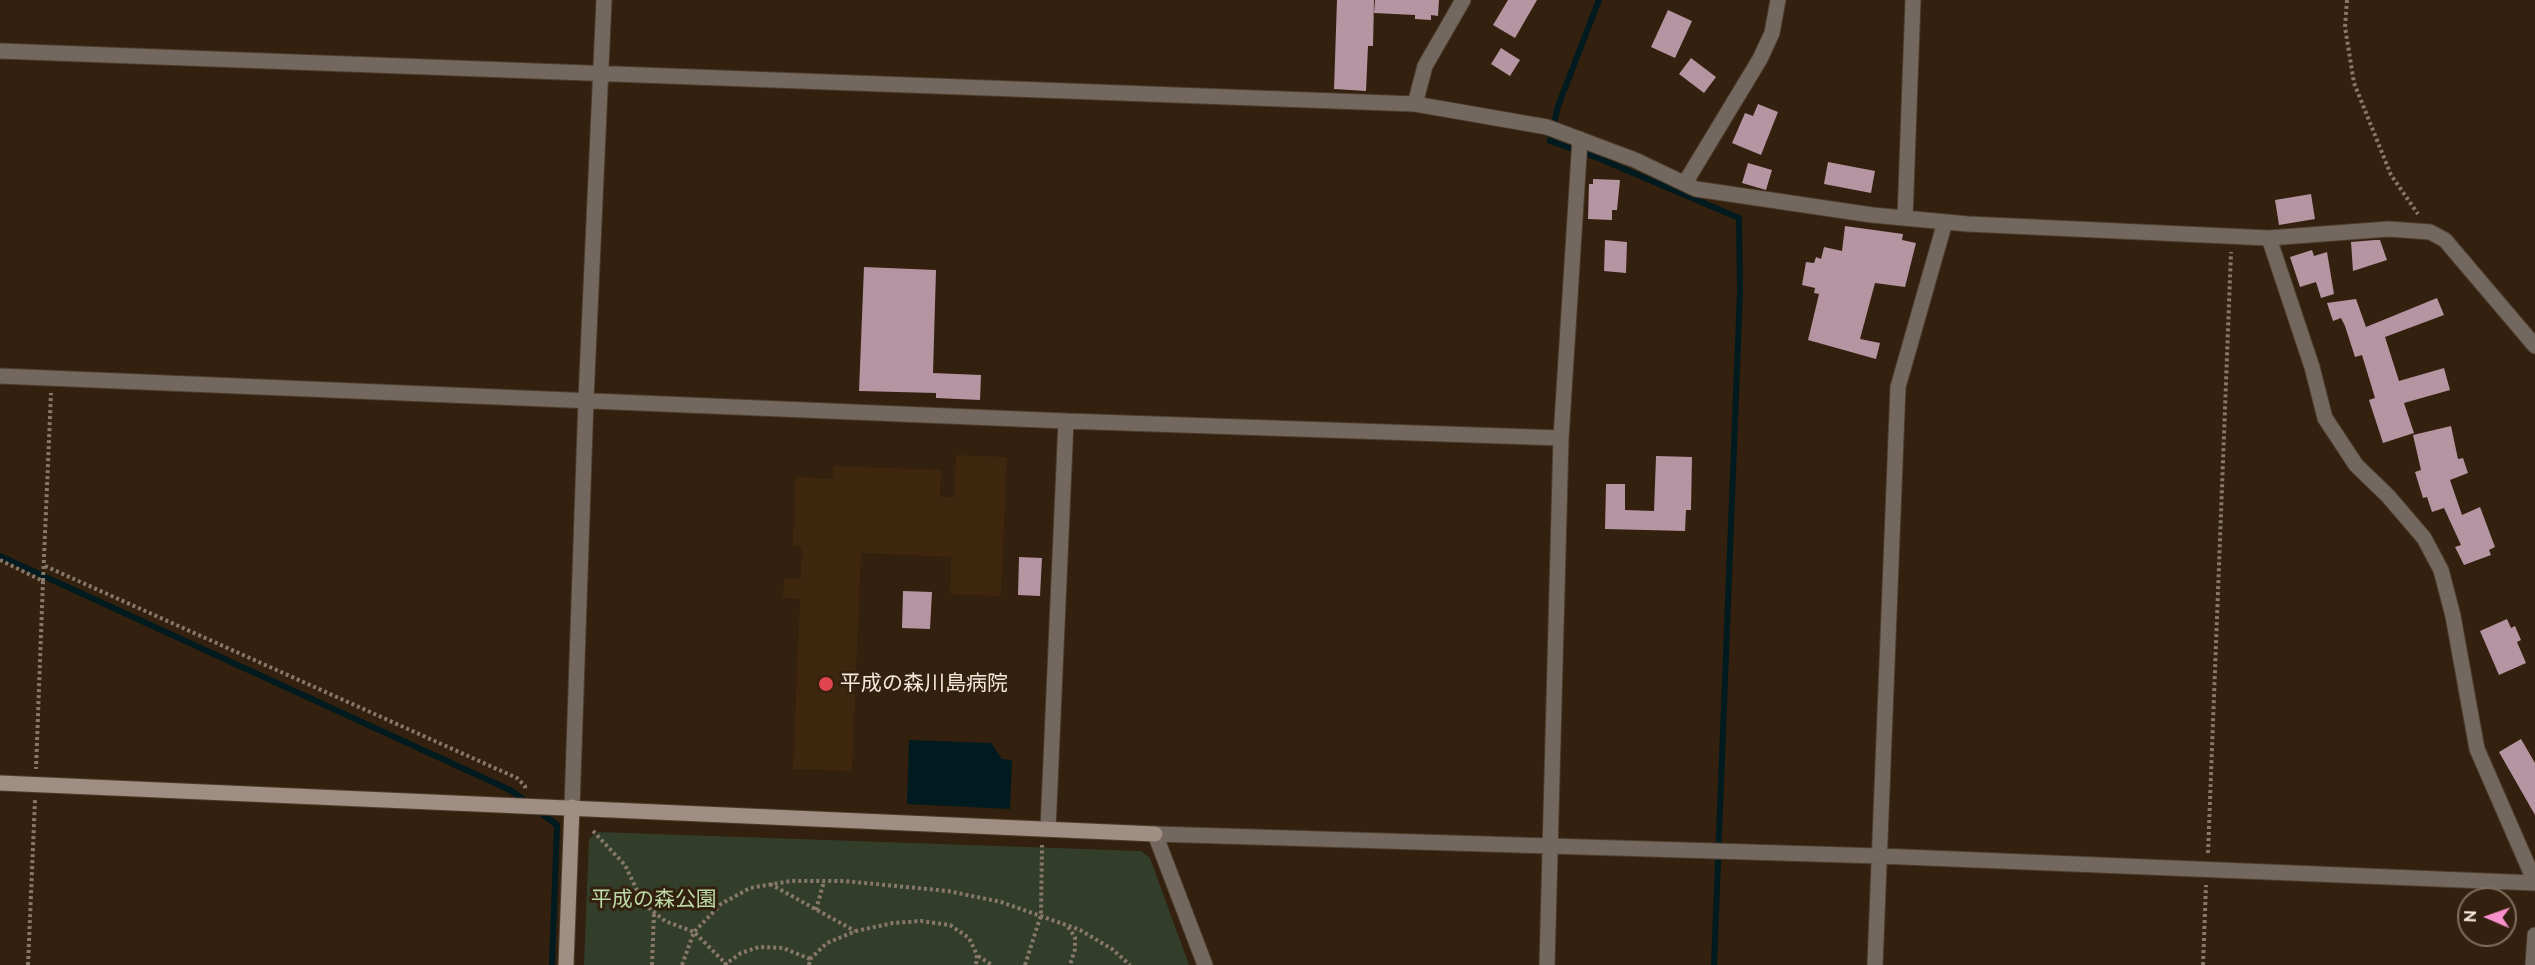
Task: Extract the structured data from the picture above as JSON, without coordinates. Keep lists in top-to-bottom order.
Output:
{
  "parks": ["平成の森公園"],
  "places": ["平成の森川島病院"],
  "north": "left"
}
